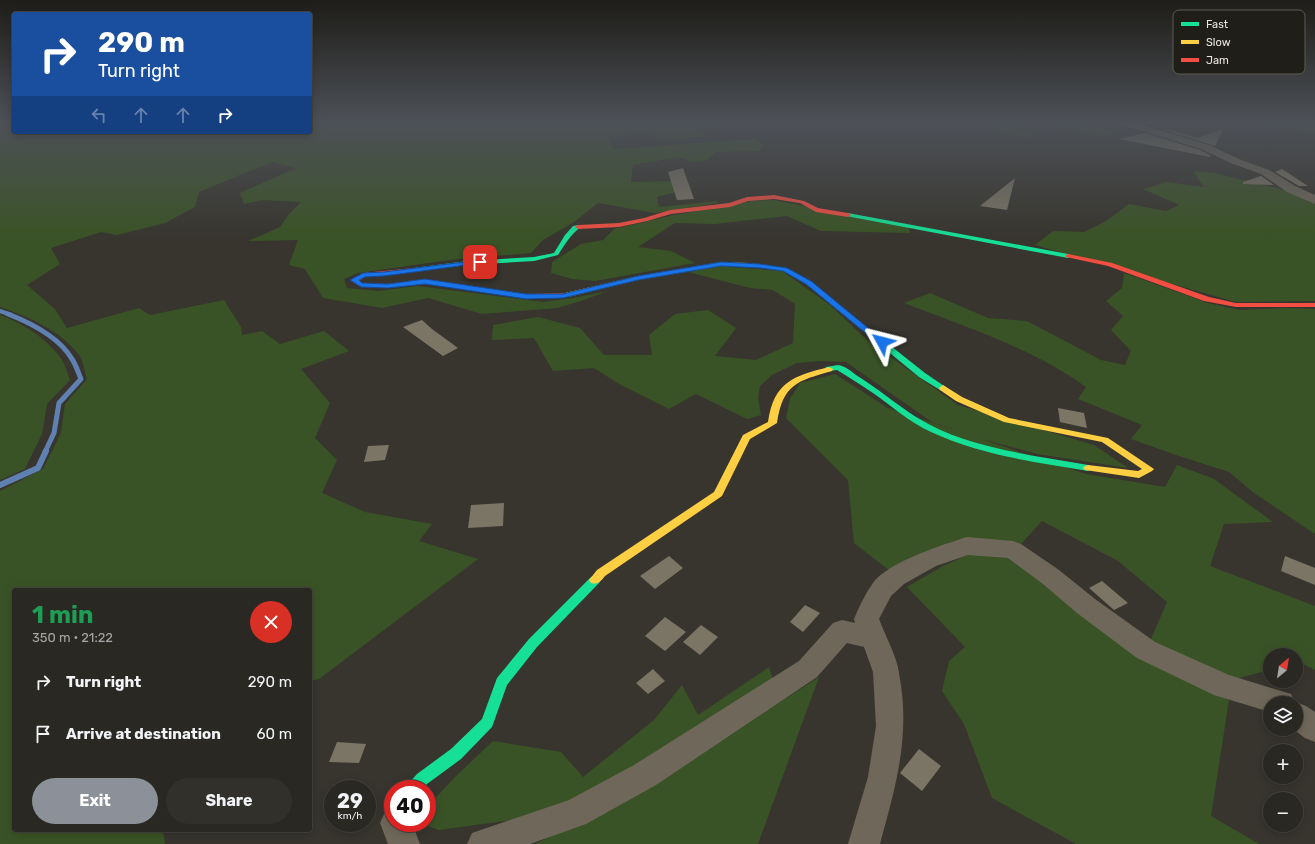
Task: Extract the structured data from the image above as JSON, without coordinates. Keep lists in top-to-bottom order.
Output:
{
  "legend": ["Fast", "Slow", "Jam"],
  "north": "top right",
  "page": {
    "turn": ["290 m", "Turn right"],
    "heading": ["1 min", "350 m · 21:22"],
    "map_buttons": ["+", "−"],
    "list": [
      {
        "name": "Turn right",
        "value": "290 m"
      },
      {
        "name": "Arrive at destination",
        "value": "60 m"
      }
    ],
    "buttons": ["Exit", "Share"],
    "speed": "29 km/h",
    "limit": "40"
  }
}
